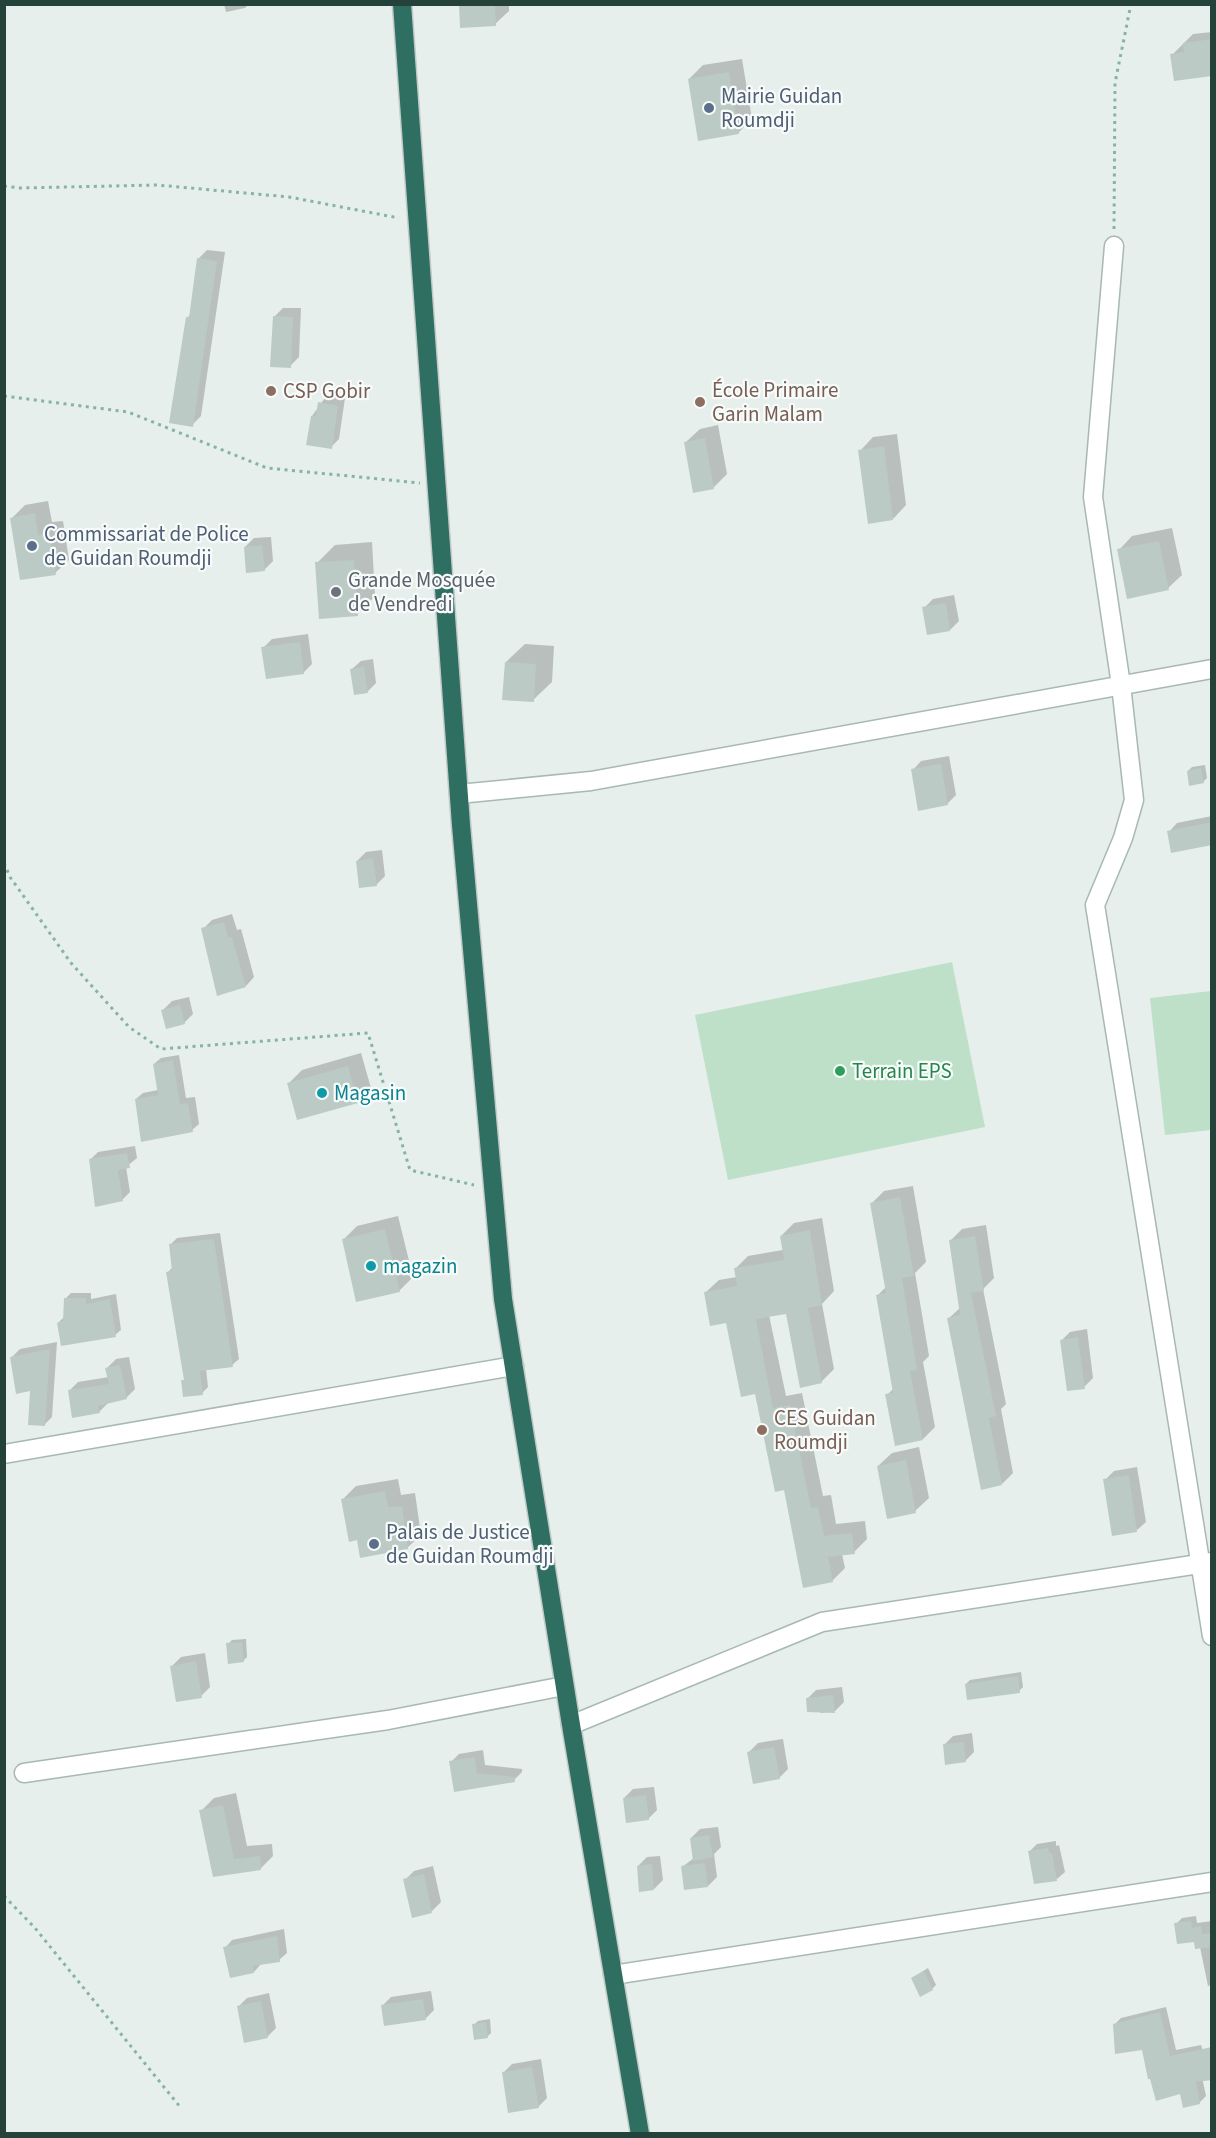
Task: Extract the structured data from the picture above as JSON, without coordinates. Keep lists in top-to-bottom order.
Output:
{
  "places": [
    "Mairie Guidan Roumdji",
    "CSP Gobir",
    "École Primaire Garin Malam",
    "Commissariat de Police de Guidan Roumdji",
    "Grande Mosquée de Vendredi",
    "Terrain EPS",
    "Magasin",
    "magazin",
    "CES Guidan Roumdji",
    "Palais de Justice de Guidan Roumdji"
  ]
}
